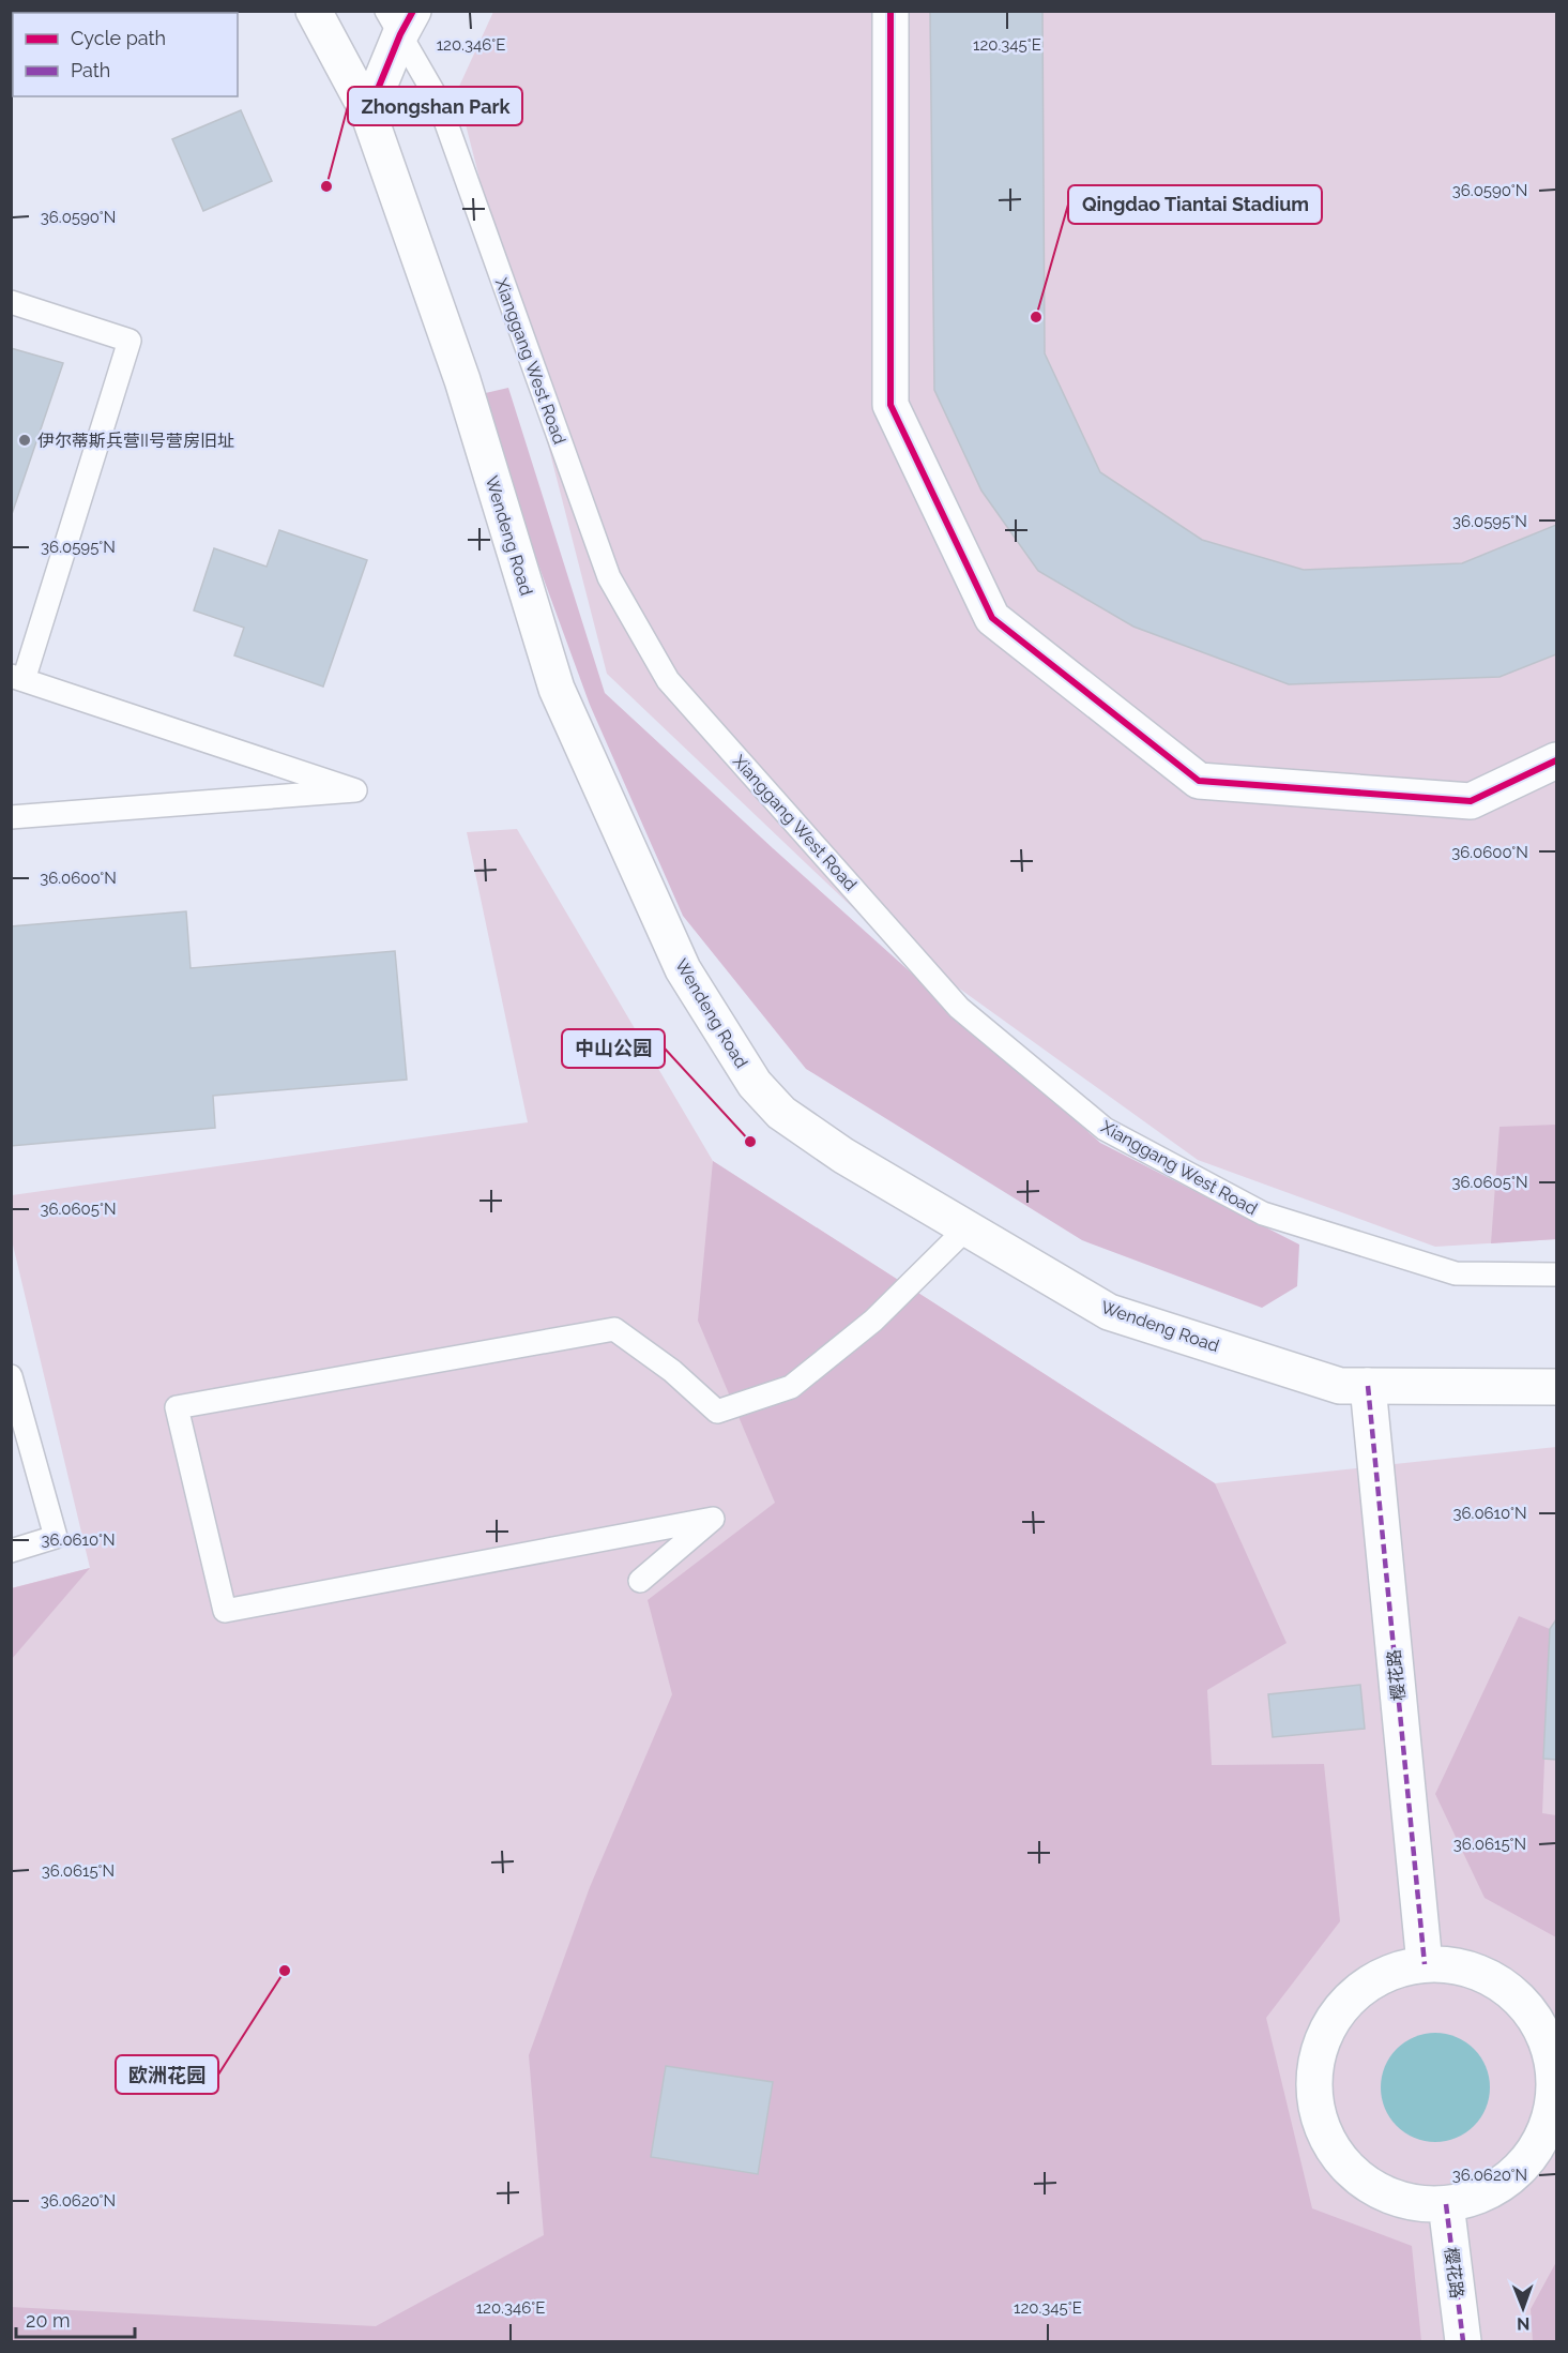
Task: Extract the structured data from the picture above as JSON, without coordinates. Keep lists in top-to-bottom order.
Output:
{
  "streets": {
    "street": ["Wendeng Road", "樱花路"],
    "lane": ["Xianggang West Road"]
  },
  "crossings": [
    ["Wendeng Road", "樱花路"]
  ],
  "places": [
    "Zhongshan Park",
    "Qingdao Tiantai Stadium",
    "伊尔蒂斯兵营II号营房旧址",
    "中山公园",
    "欧洲花园"
  ],
  "legend": ["Cycle path", "Path"],
  "scale_bar": "20 m",
  "north": "bottom",
  "coordinates": [
    "120.346°E",
    "120.345°E",
    "36.0590°N",
    "36.0595°N",
    "36.0600°N",
    "36.0605°N",
    "36.0610°N",
    "36.0615°N",
    "36.0620°N"
  ]
}
